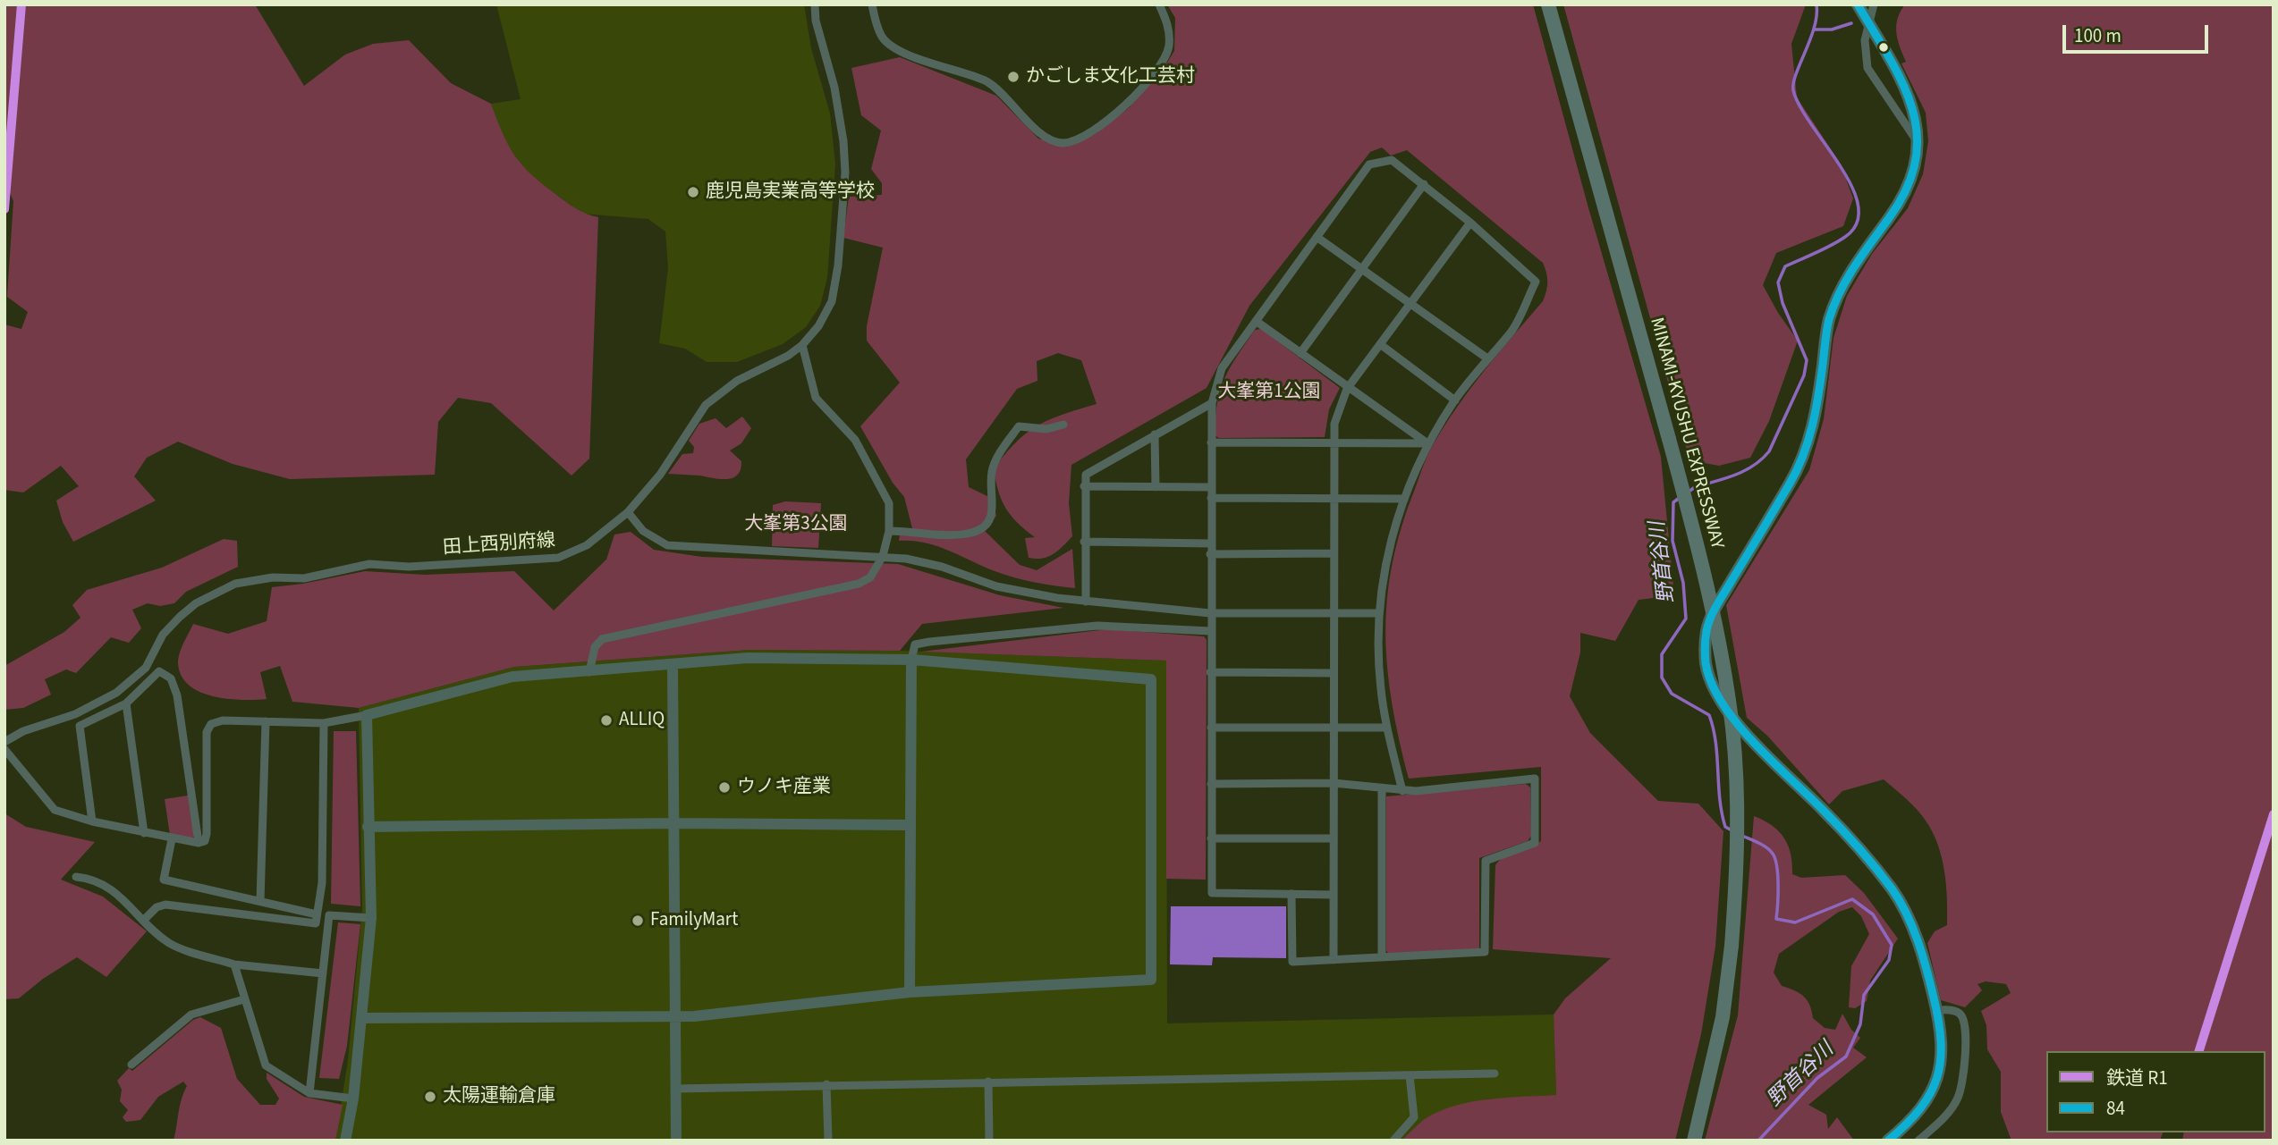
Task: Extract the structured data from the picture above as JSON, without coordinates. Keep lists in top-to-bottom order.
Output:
{
  "streets": {
    "highway": ["MINAMI-KYUSHU EXPRESSWAY"],
    "street": ["田上西別府線"]
  },
  "water": ["野首谷川"],
  "parks": ["大峯第1公園", "大峯第3公園"],
  "places": [
    "かごしま文化工芸村",
    "鹿児島実業高等学校",
    "ALLIQ",
    "ウノキ産業",
    "FamilyMart",
    "太陽運輸倉庫"
  ],
  "lines": ["rail line R1", "transit line 84"],
  "legend": ["鉄道 R1", "84"],
  "scale_bar": "100 m"
}
